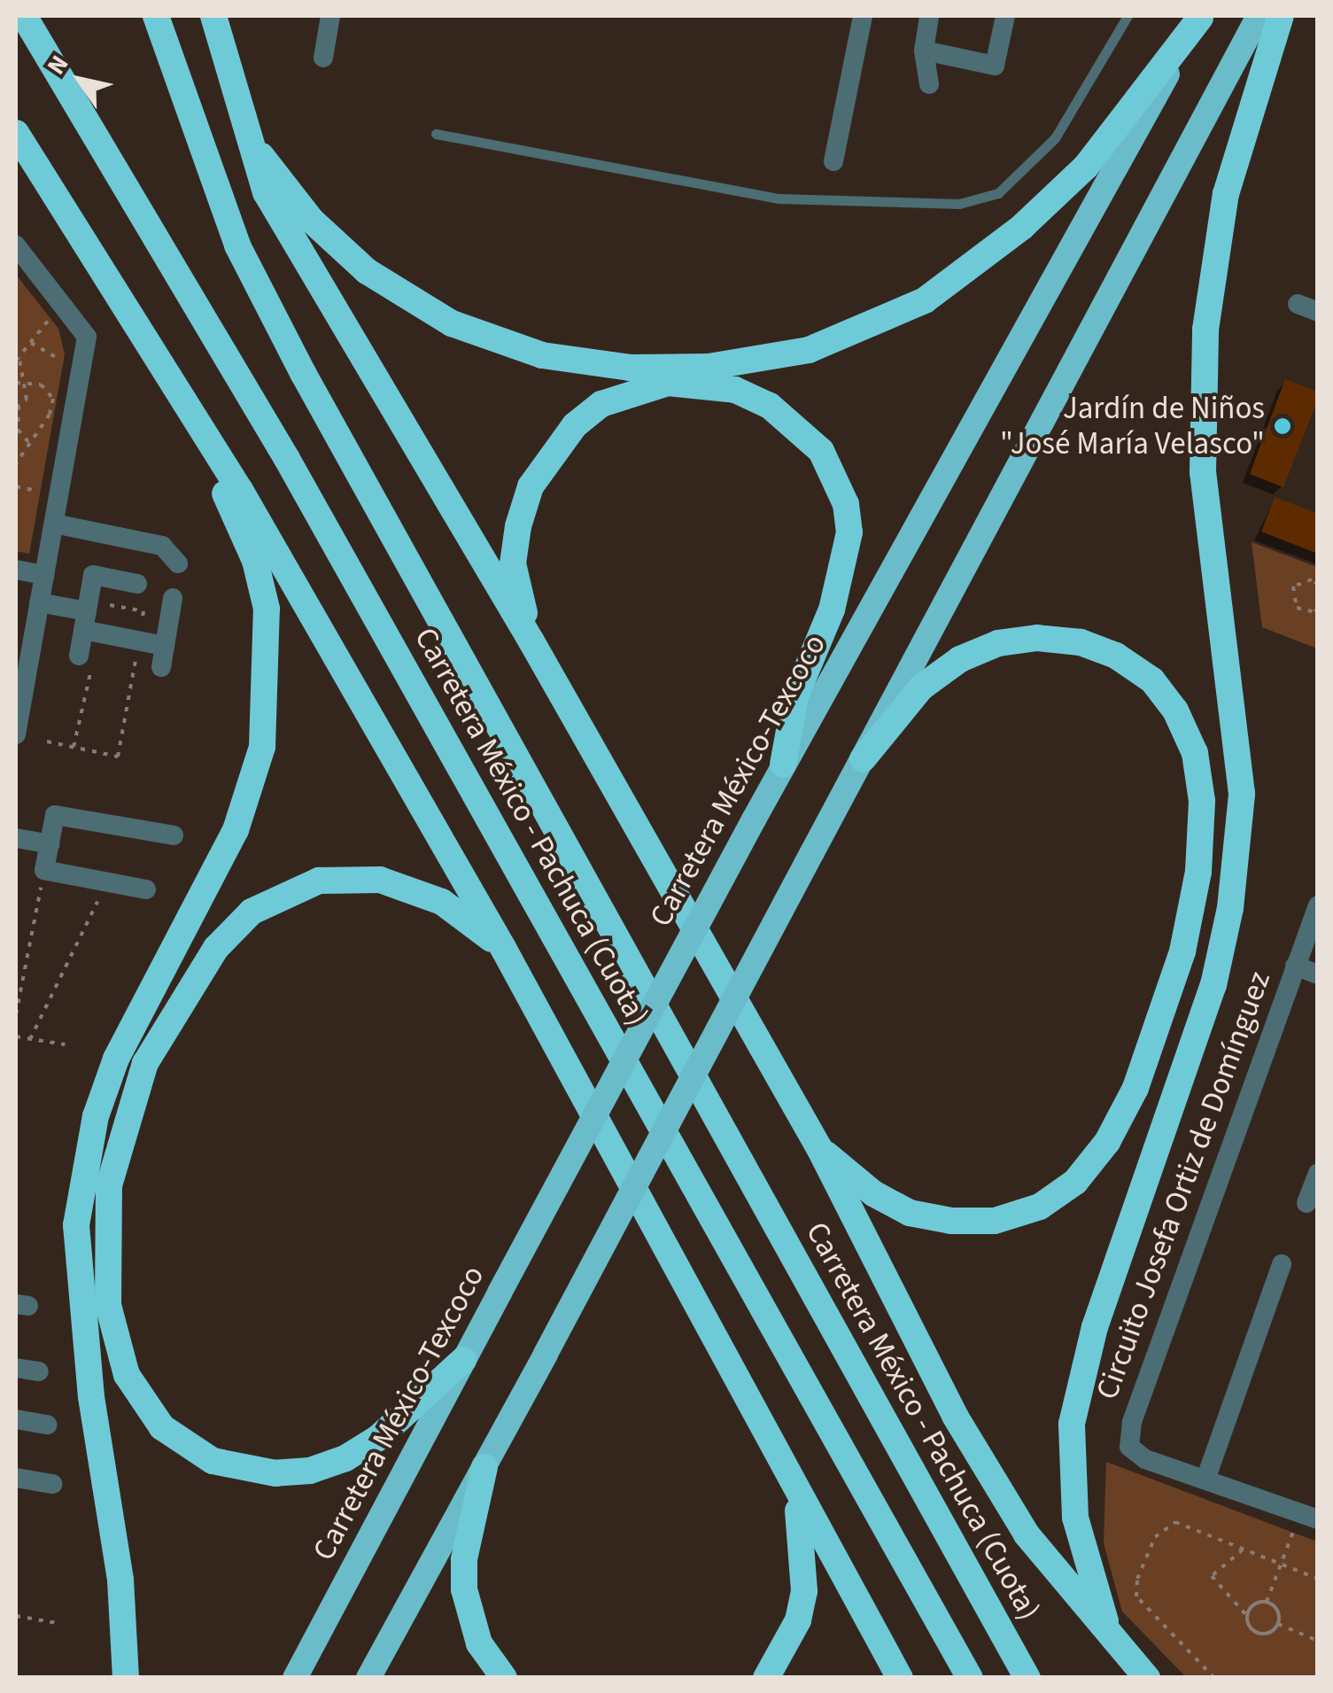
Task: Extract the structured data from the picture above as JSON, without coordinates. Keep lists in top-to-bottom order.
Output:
{
  "streets": {
    "highway": ["Carretera México-Texcoco", "Carretera México - Pachuca (Cuota)"],
    "street": ["Circuito Josefa Ortiz de Domínguez"]
  },
  "places": ["Jardín de Niños \"José María Velasco\""],
  "north": "top left"
}
